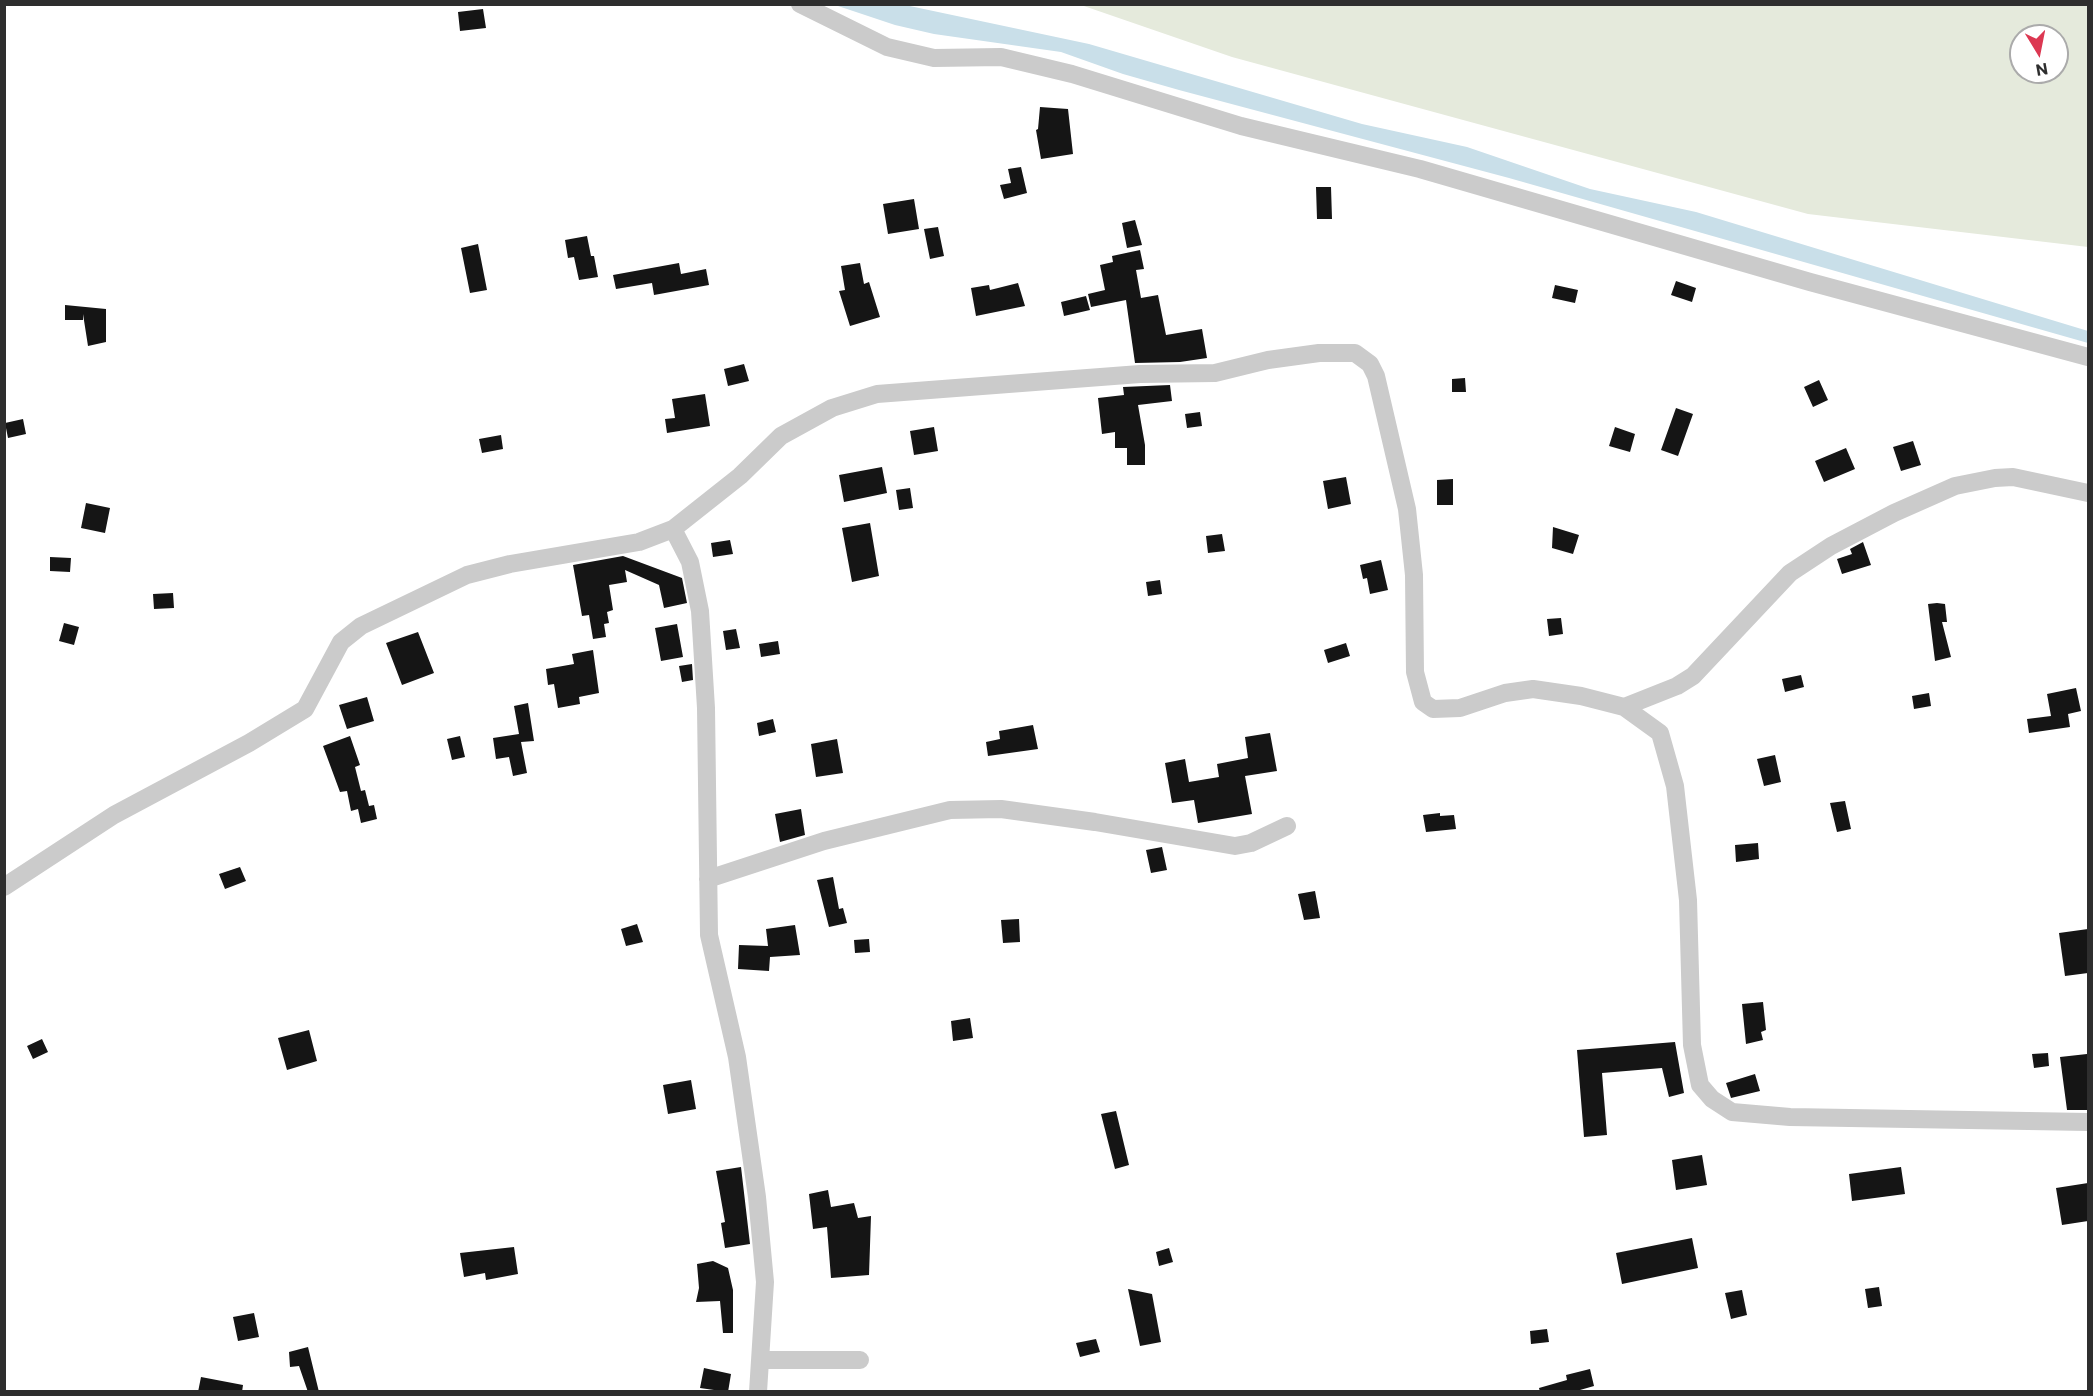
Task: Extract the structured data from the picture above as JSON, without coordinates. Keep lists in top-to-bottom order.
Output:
{
  "north": "bottom"
}
